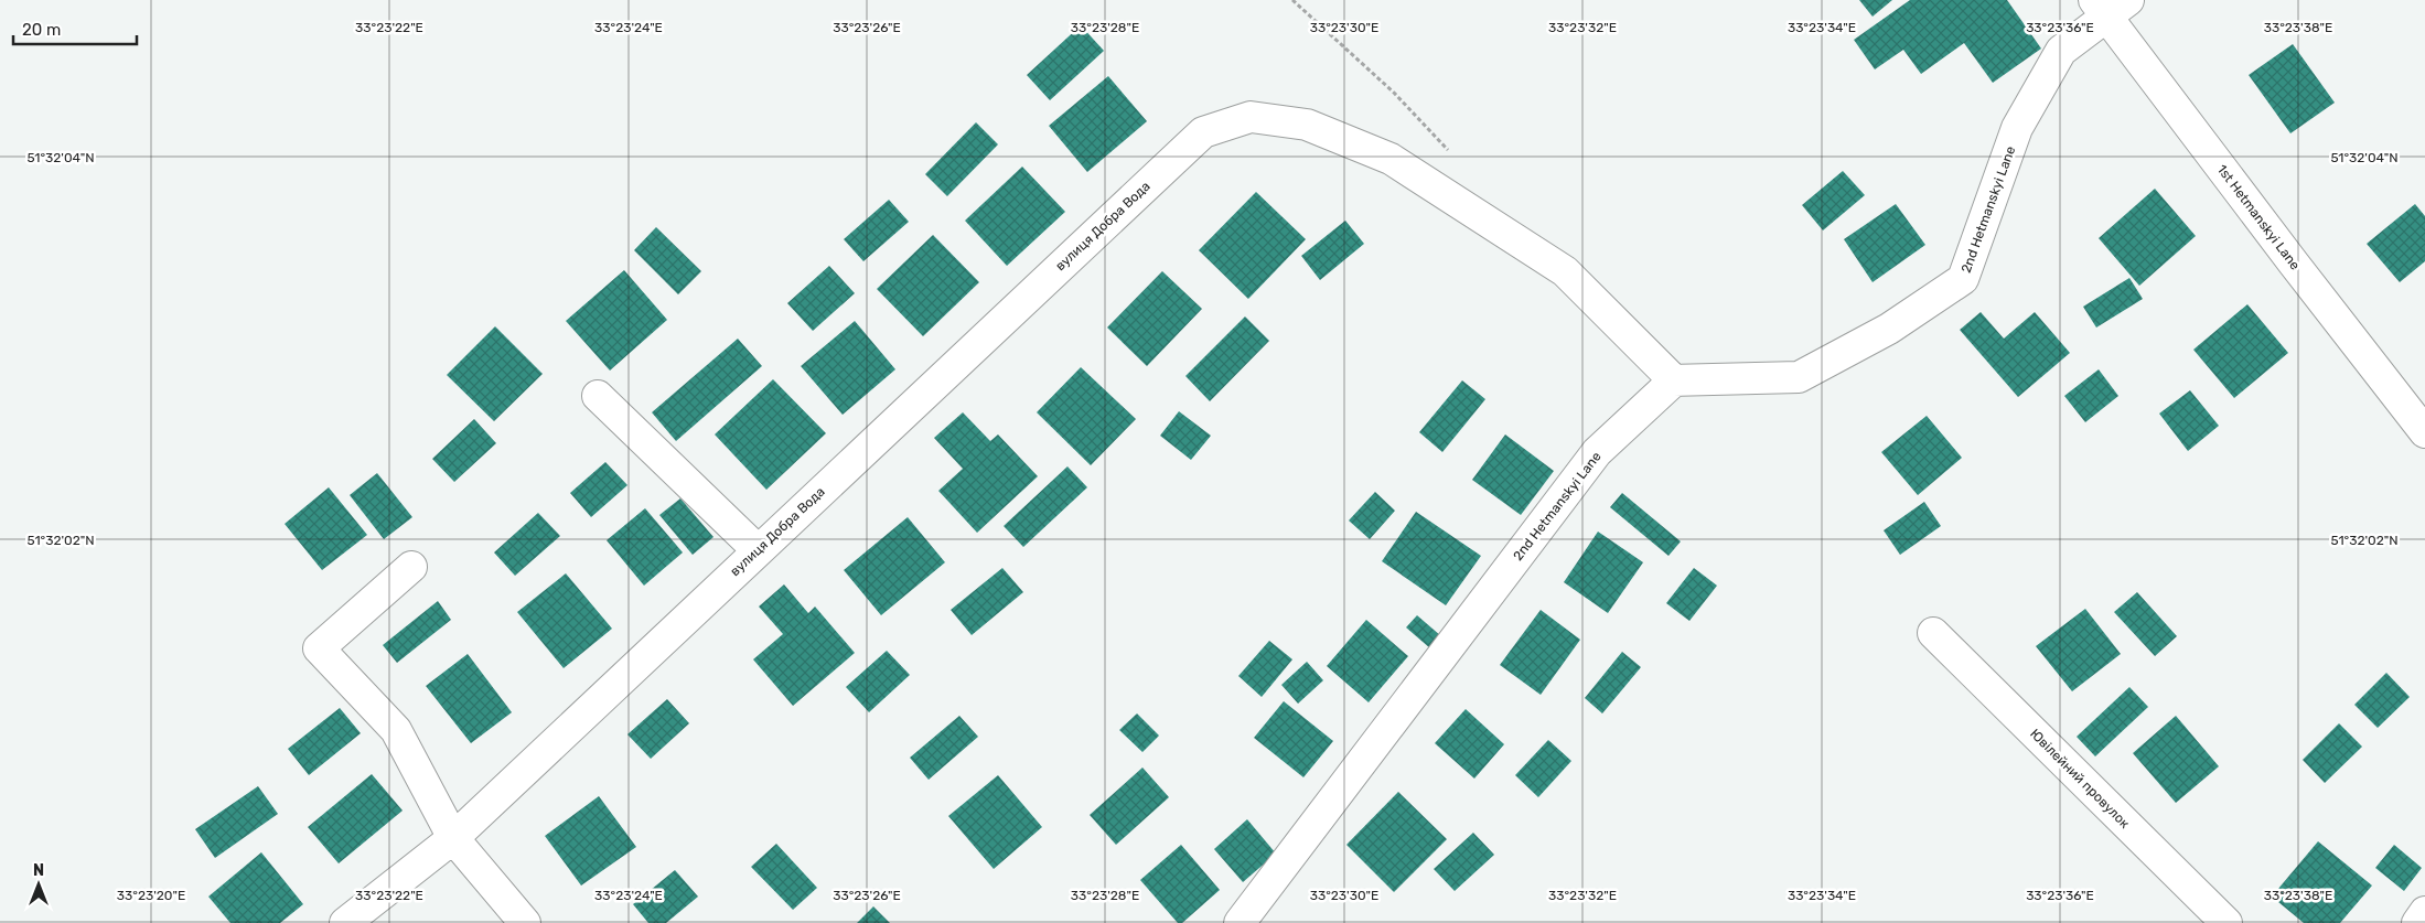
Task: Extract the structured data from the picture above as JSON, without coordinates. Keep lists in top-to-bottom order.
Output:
{
  "streets": {
    "street": [
      "2nd Hetmanskyi Lane",
      "1st Hetmanskyi Lane",
      "вулиця Добра Вода",
      "Ювілейний провулок"
    ]
  },
  "crossings": [
    ["2nd Hetmanskyi Lane", "1st Hetmanskyi Lane"],
    ["2nd Hetmanskyi Lane", "вулиця Добра Вода"]
  ],
  "scale_bar": "20 m",
  "north": "top",
  "coordinates": [
    "33°23'22\"E",
    "33°23'24\"E",
    "33°23'26\"E",
    "33°23'28\"E",
    "33°23'30\"E",
    "33°23'32\"E",
    "33°23'34\"E",
    "33°23'36\"E",
    "33°23'38\"E",
    "51°32'04\"N",
    "51°32'02\"N",
    "33°23'20\"E"
  ]
}
